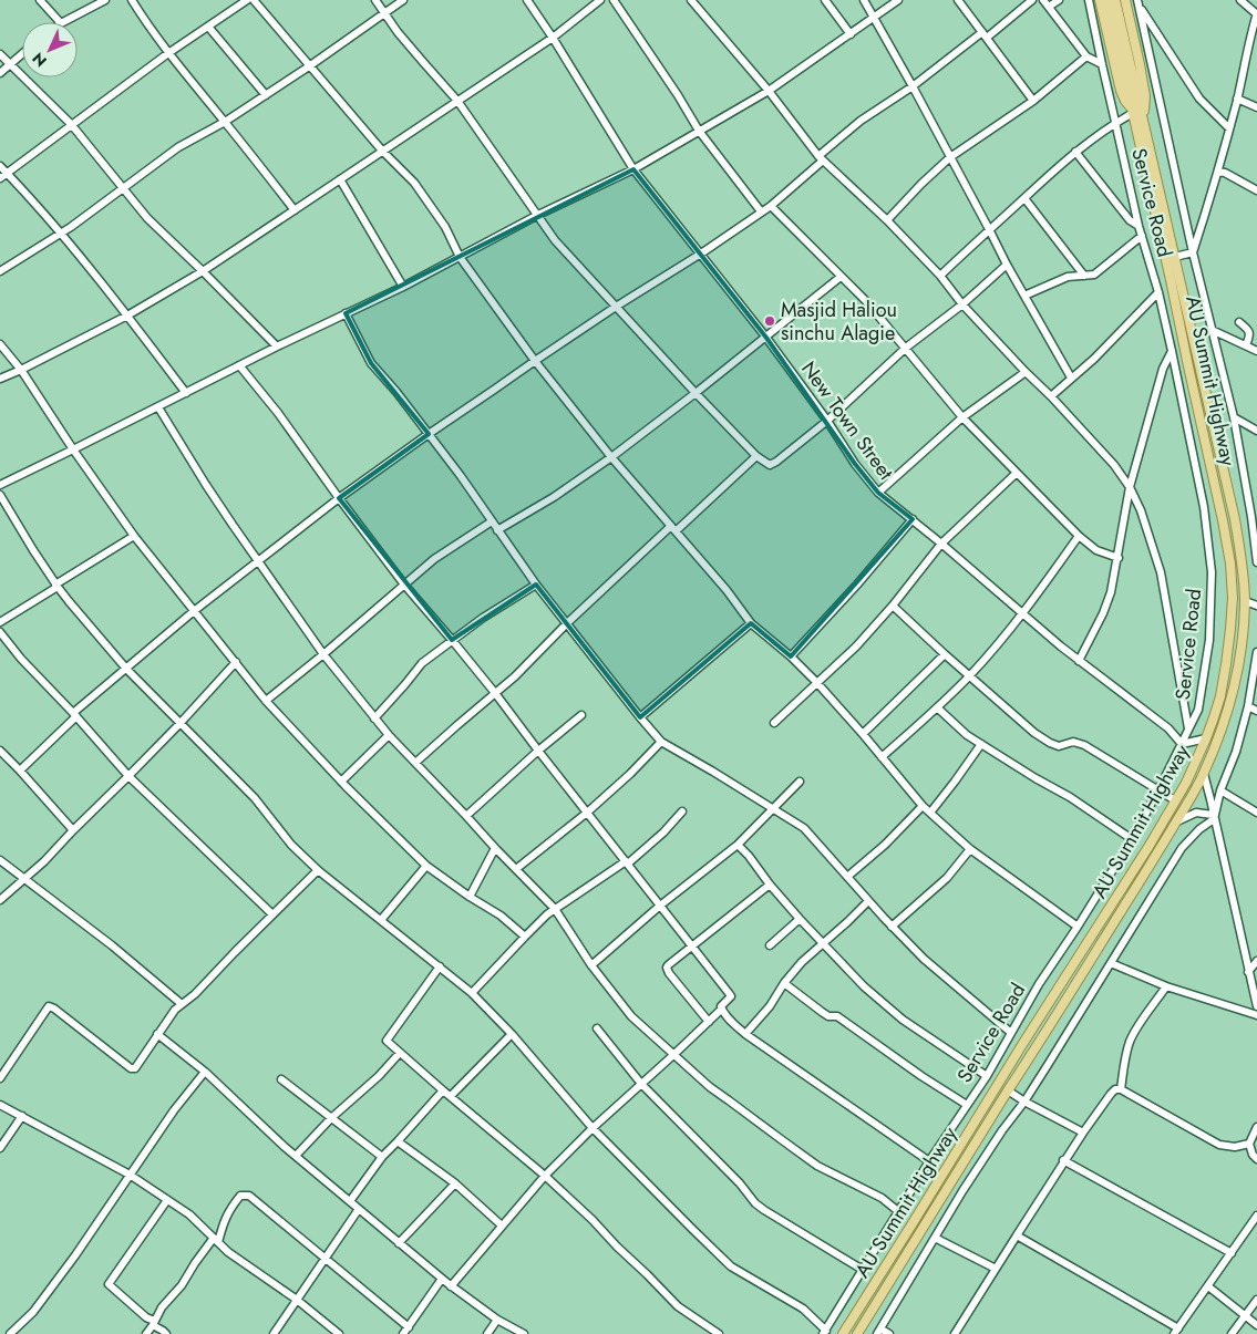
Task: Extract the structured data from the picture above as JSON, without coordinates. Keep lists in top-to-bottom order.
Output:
{
  "streets": {
    "main road": ["AU Summit Highway"],
    "street": ["Service Road", "New Town Street"]
  },
  "crossings": [
    ["Service Road", "New Town Street"]
  ],
  "places": ["Masjid Haliou sinchu Alagie"],
  "north": "bottom left"
}
